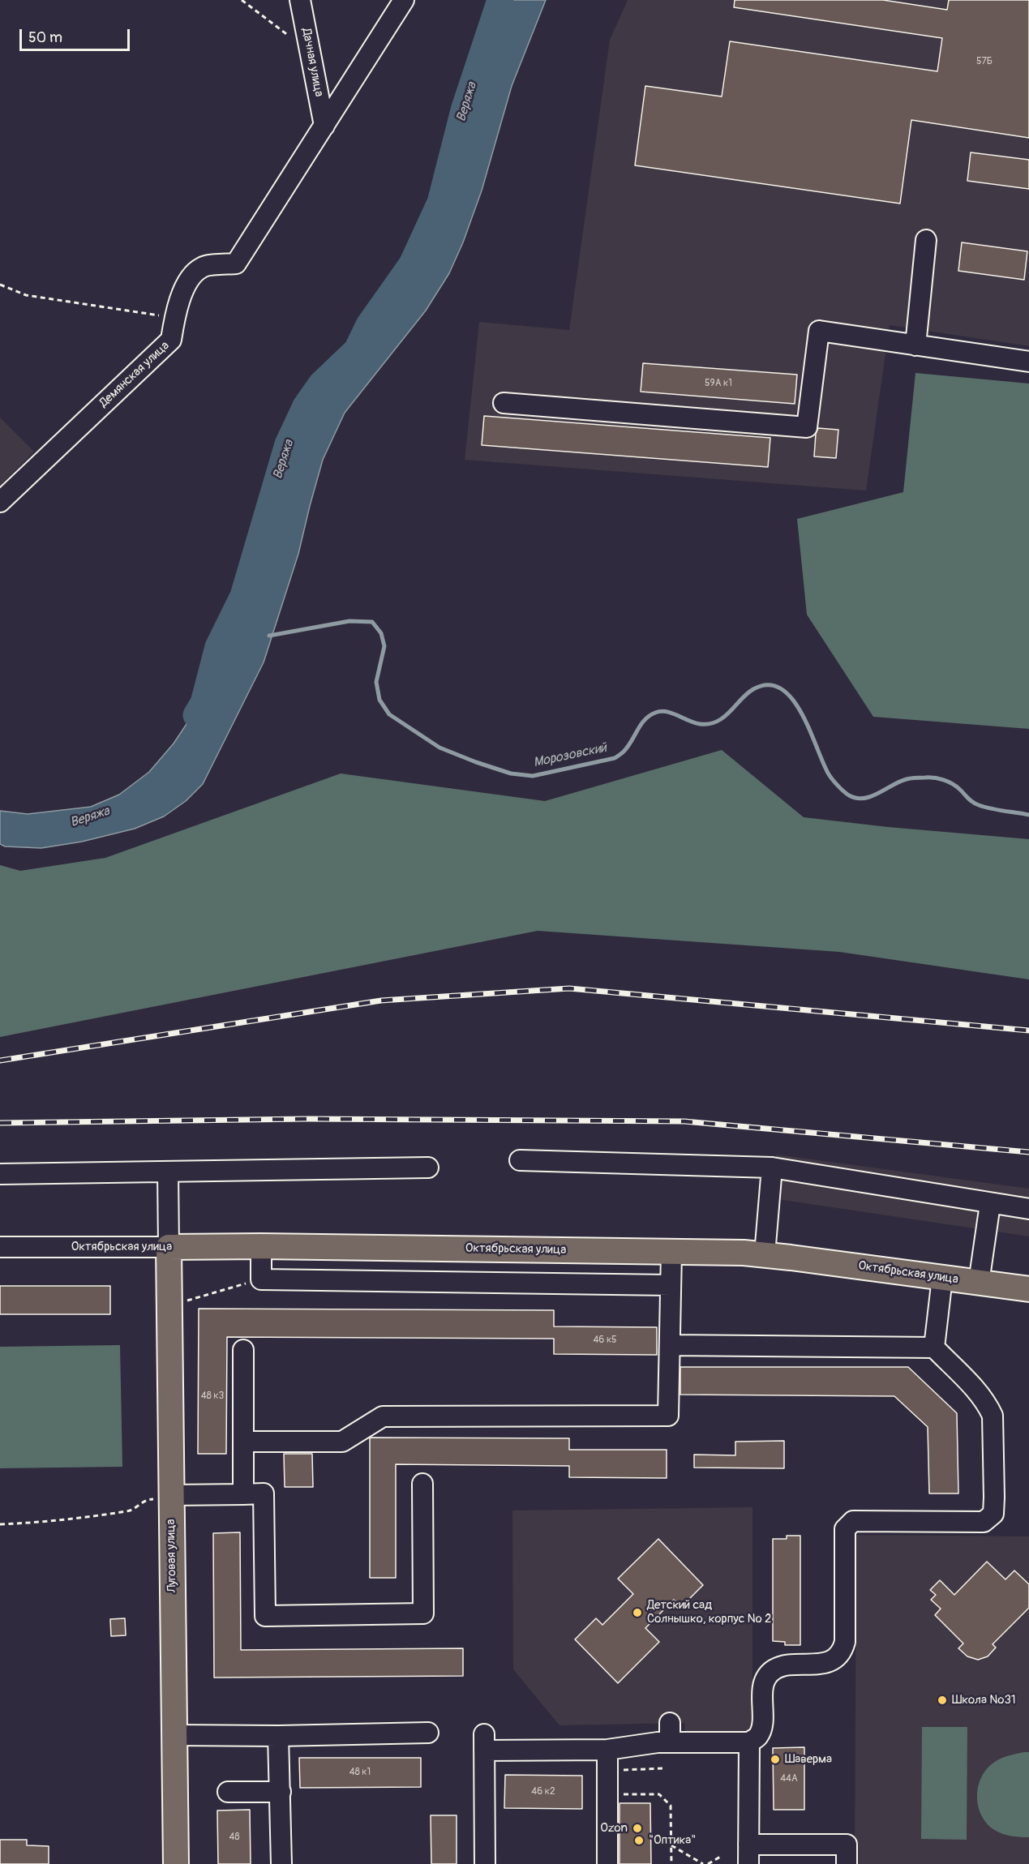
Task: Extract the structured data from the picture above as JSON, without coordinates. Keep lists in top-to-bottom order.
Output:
{
  "streets": {
    "main road": ["Октябрьская улица", "Луговая улица"],
    "street": ["Дачная улица", "Демянская улица"]
  },
  "crossings": [
    ["Дачная улица", "Демянская улица"],
    ["Октябрьская улица", "Луговая улица"]
  ],
  "water": ["Веряжа", "Морозовский"],
  "places": [
    "Детский сад Солнышко, корпус № 2",
    "Школа №31",
    "Шаверма",
    "Ozon",
    "\"Оптика\""
  ],
  "house_numbers": [
    "57Б",
    "59А к1",
    "46 к5",
    "48 к3",
    "48 к1",
    "44А",
    "46 к2",
    "48"
  ],
  "scale_bar": "50 m"
}
